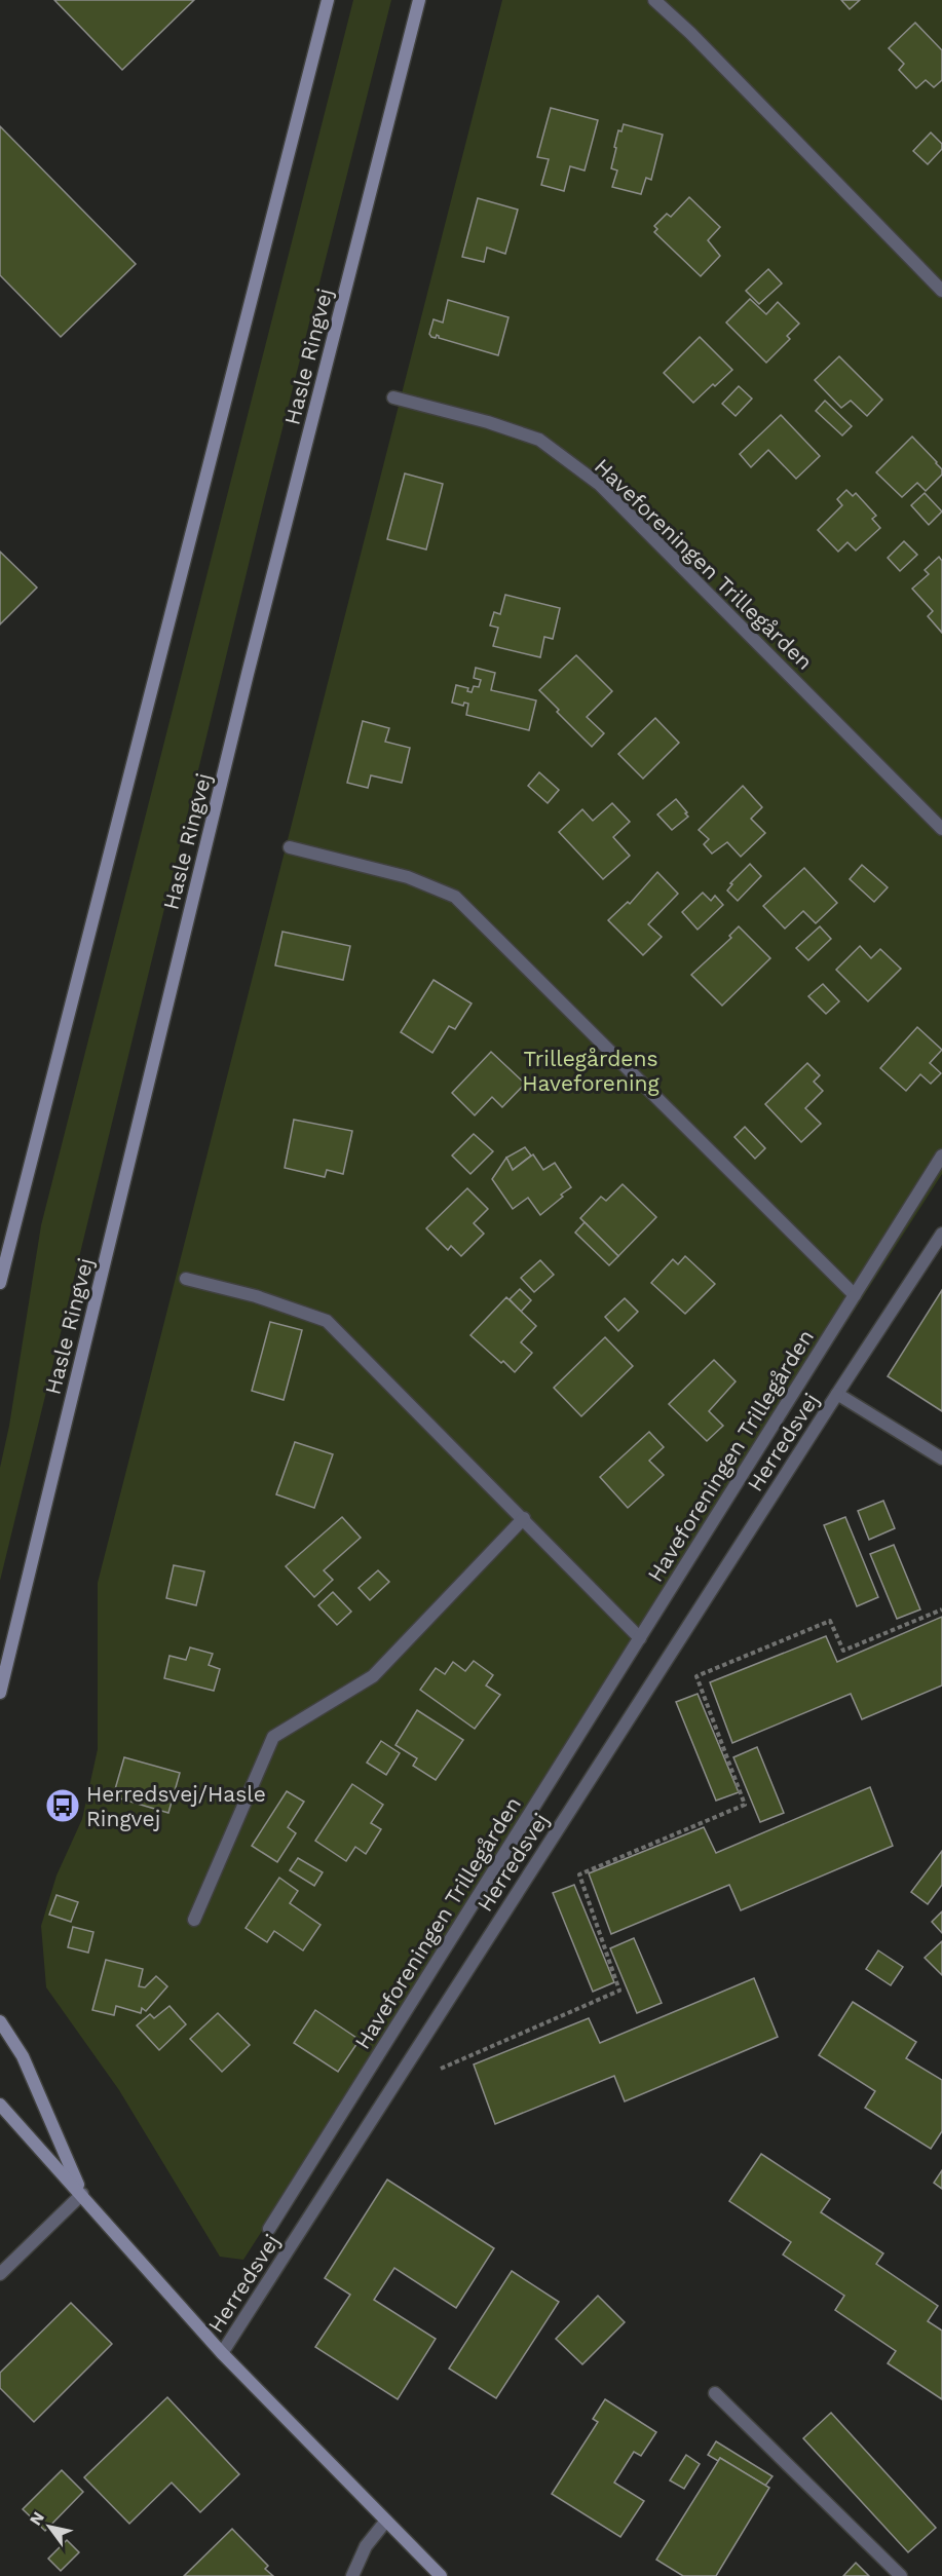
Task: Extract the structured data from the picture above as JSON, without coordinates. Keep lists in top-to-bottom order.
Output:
{
  "streets": {
    "main road": ["Hasle Ringvej", "Herredsvej"],
    "street": ["Haveforeningen Trillegården"]
  },
  "parks": ["Trillegårdens Haveforening"],
  "places": {
    "bus stop": ["Herredsvej/Hasle Ringvej"]
  },
  "north": "top left"
}
